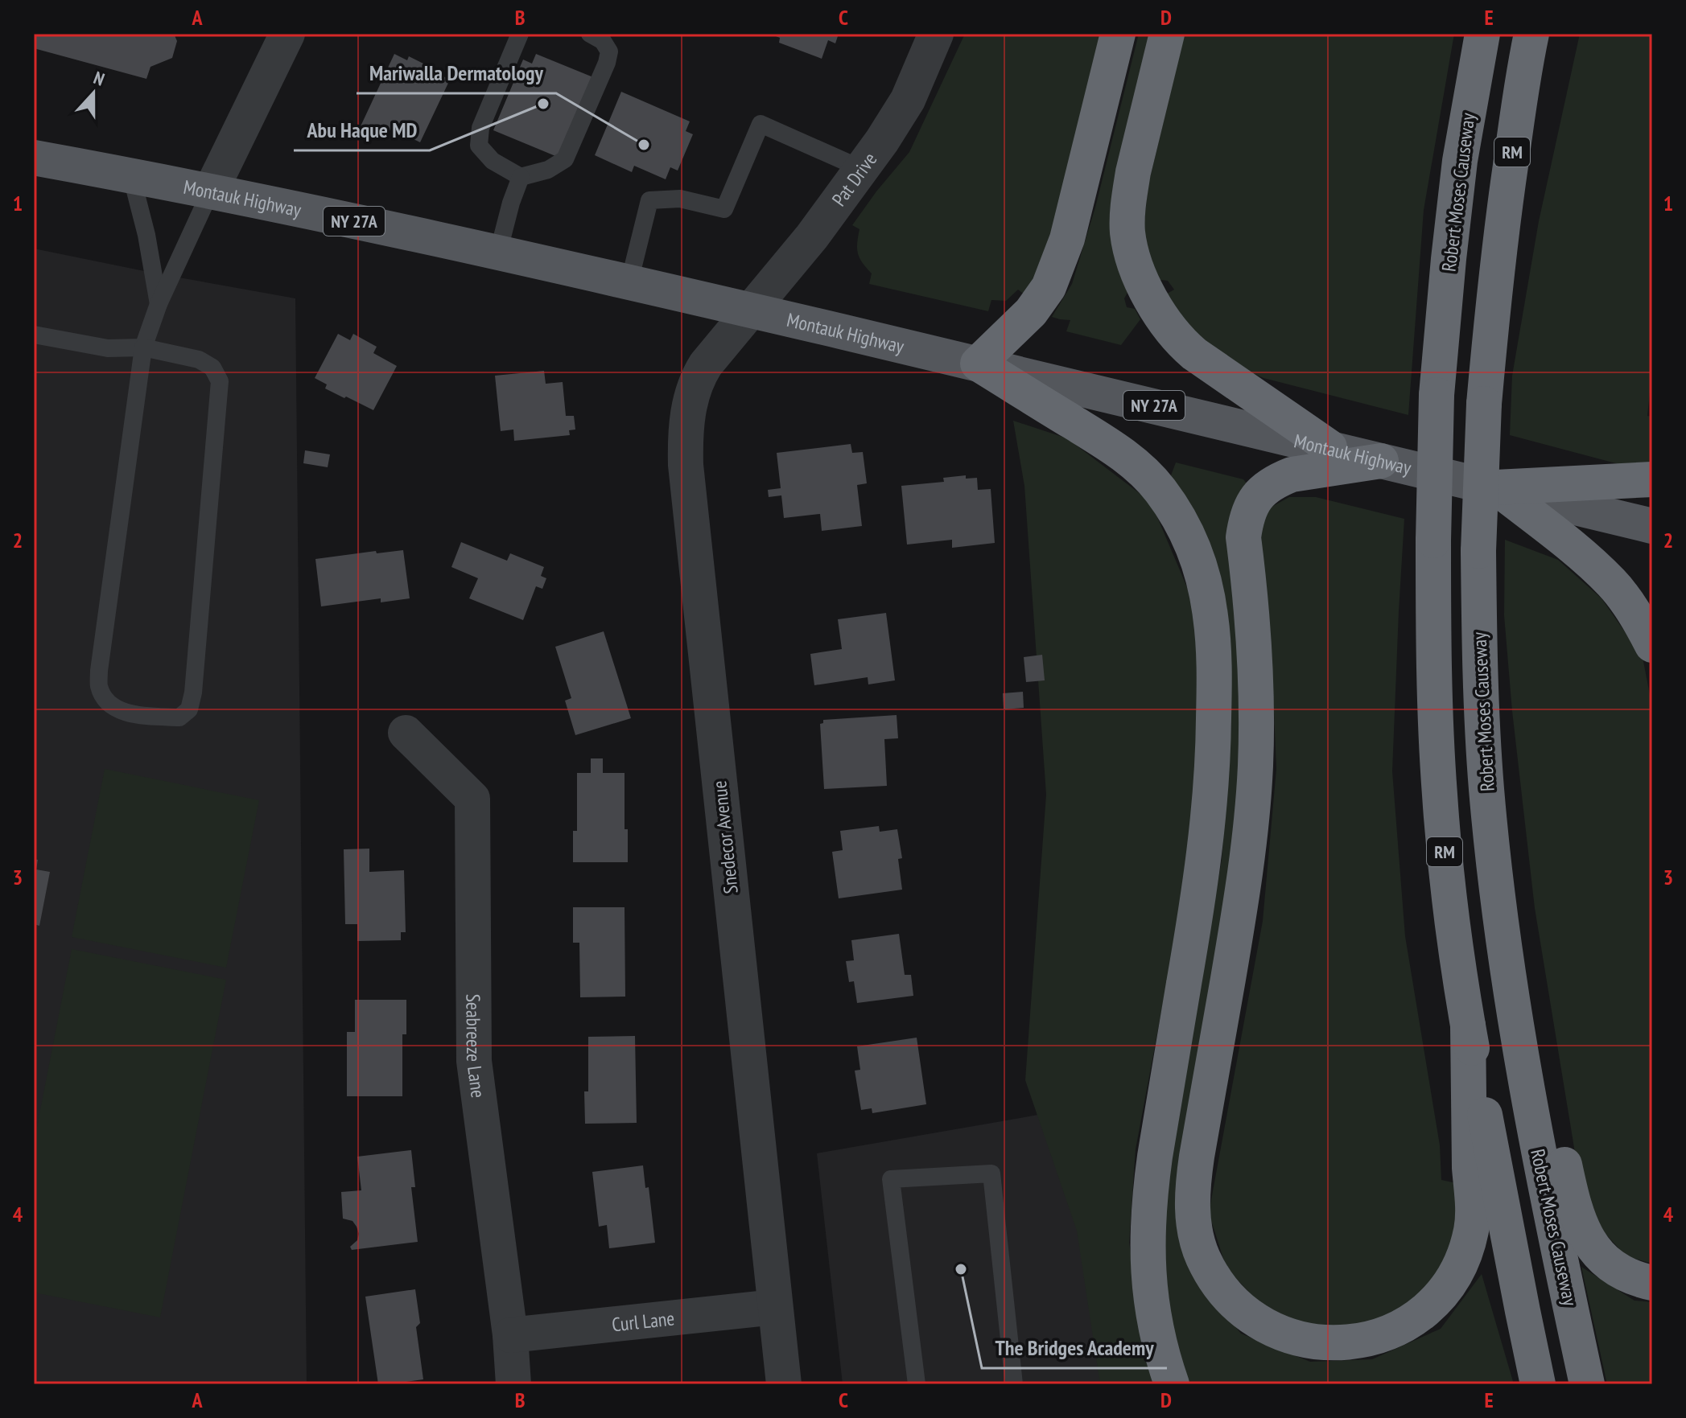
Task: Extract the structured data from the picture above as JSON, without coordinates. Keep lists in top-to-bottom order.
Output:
{
  "streets": {
    "highway": ["RM", "Robert Moses Causeway"],
    "main road": ["Montauk Highway", "NY 27A"],
    "street": [
      "Pat Drive",
      "Snedecor Avenue",
      "Seabreeze Lane",
      "Curl Lane"
    ]
  },
  "crossings": [
    ["Pat Drive", "Montauk Highway"],
    ["Pat Drive", "Snedecor Avenue"],
    ["Montauk Highway", "Snedecor Avenue"],
    ["Snedecor Avenue", "Curl Lane"],
    ["Seabreeze Lane", "Curl Lane"]
  ],
  "places": ["Abu Haque MD", "Mariwalla Dermatology", "The Bridges Academy"],
  "north": "top",
  "grid": {
    "columns": [
      "A",
      "B",
      "C",
      "D",
      "E"
    ],
    "rows": [
      "1",
      "2",
      "3",
      "4"
    ]
  }
}
